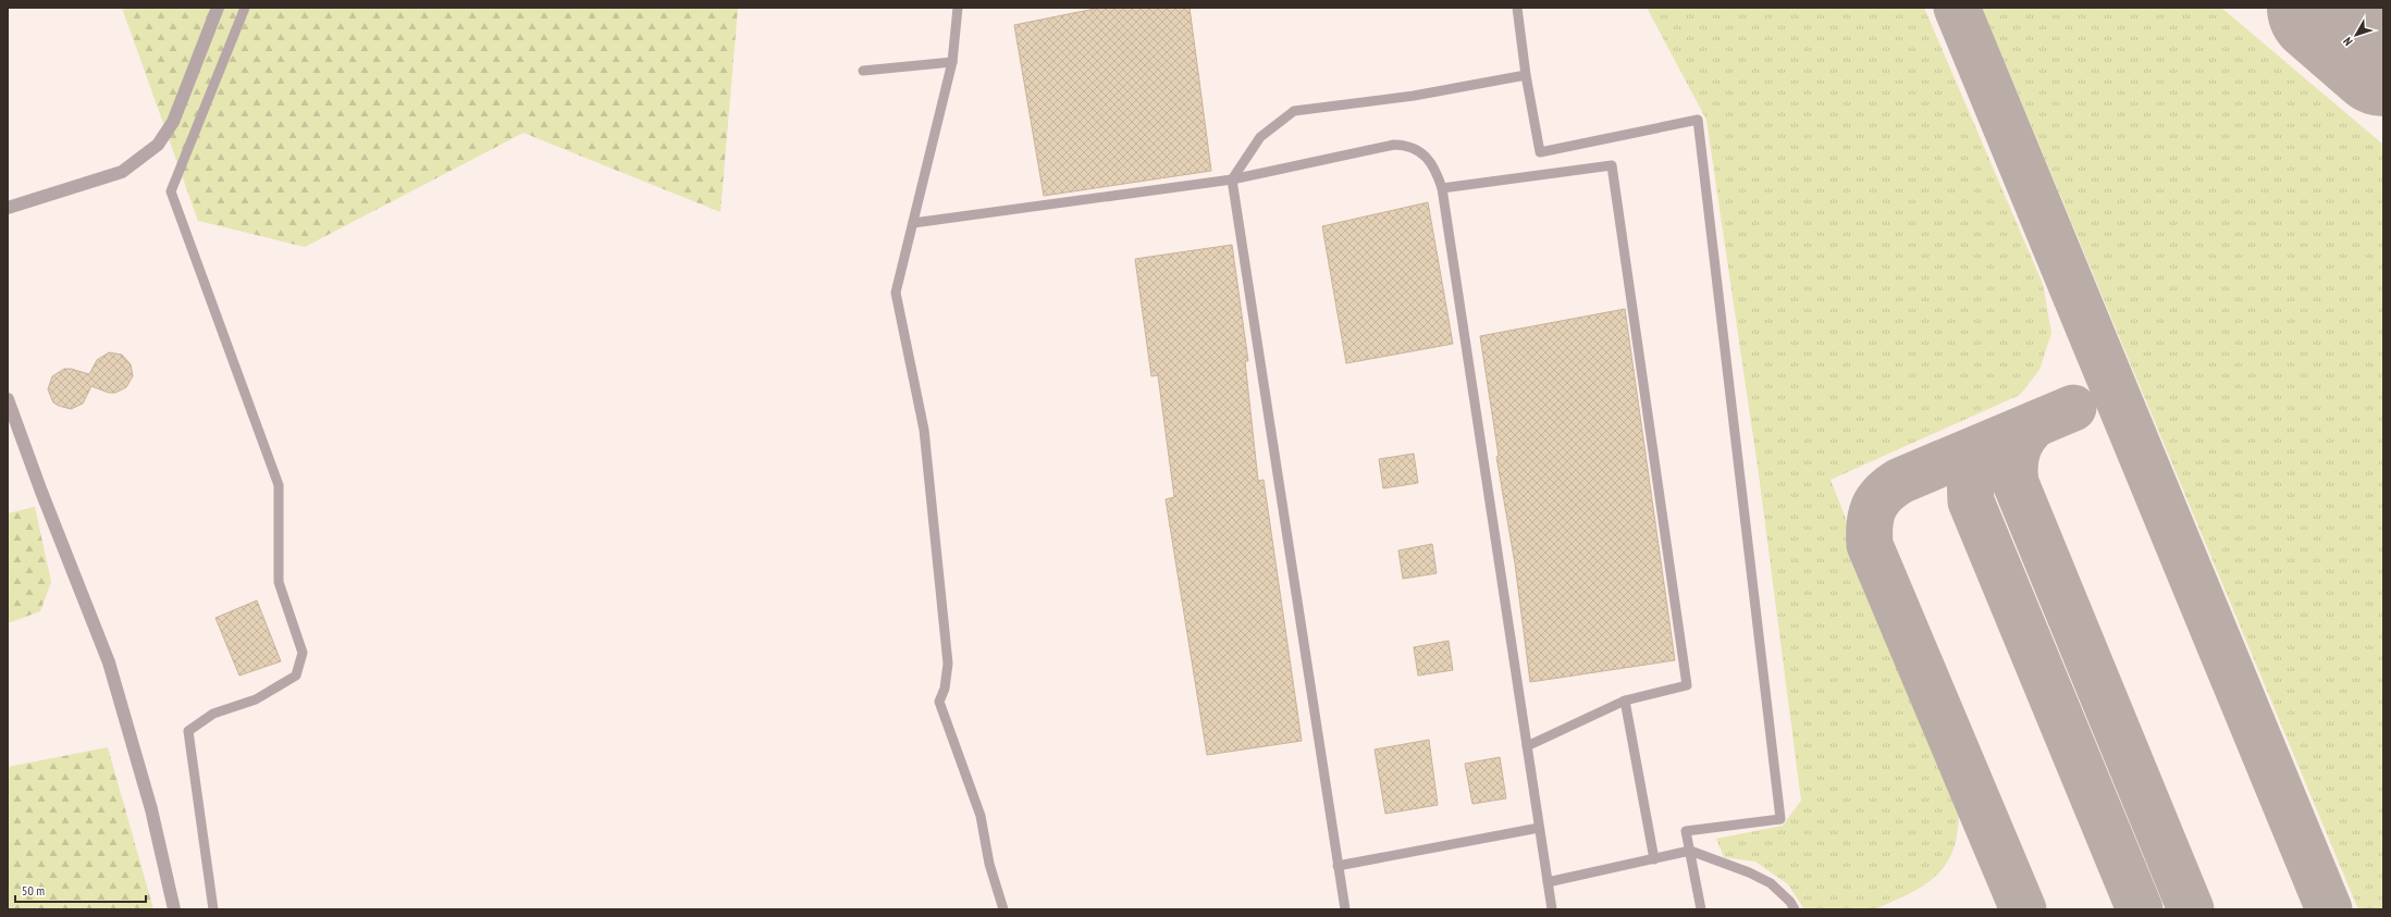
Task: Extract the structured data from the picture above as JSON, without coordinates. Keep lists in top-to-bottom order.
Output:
{
  "scale_bar": "50 m",
  "north": "bottom left"
}
